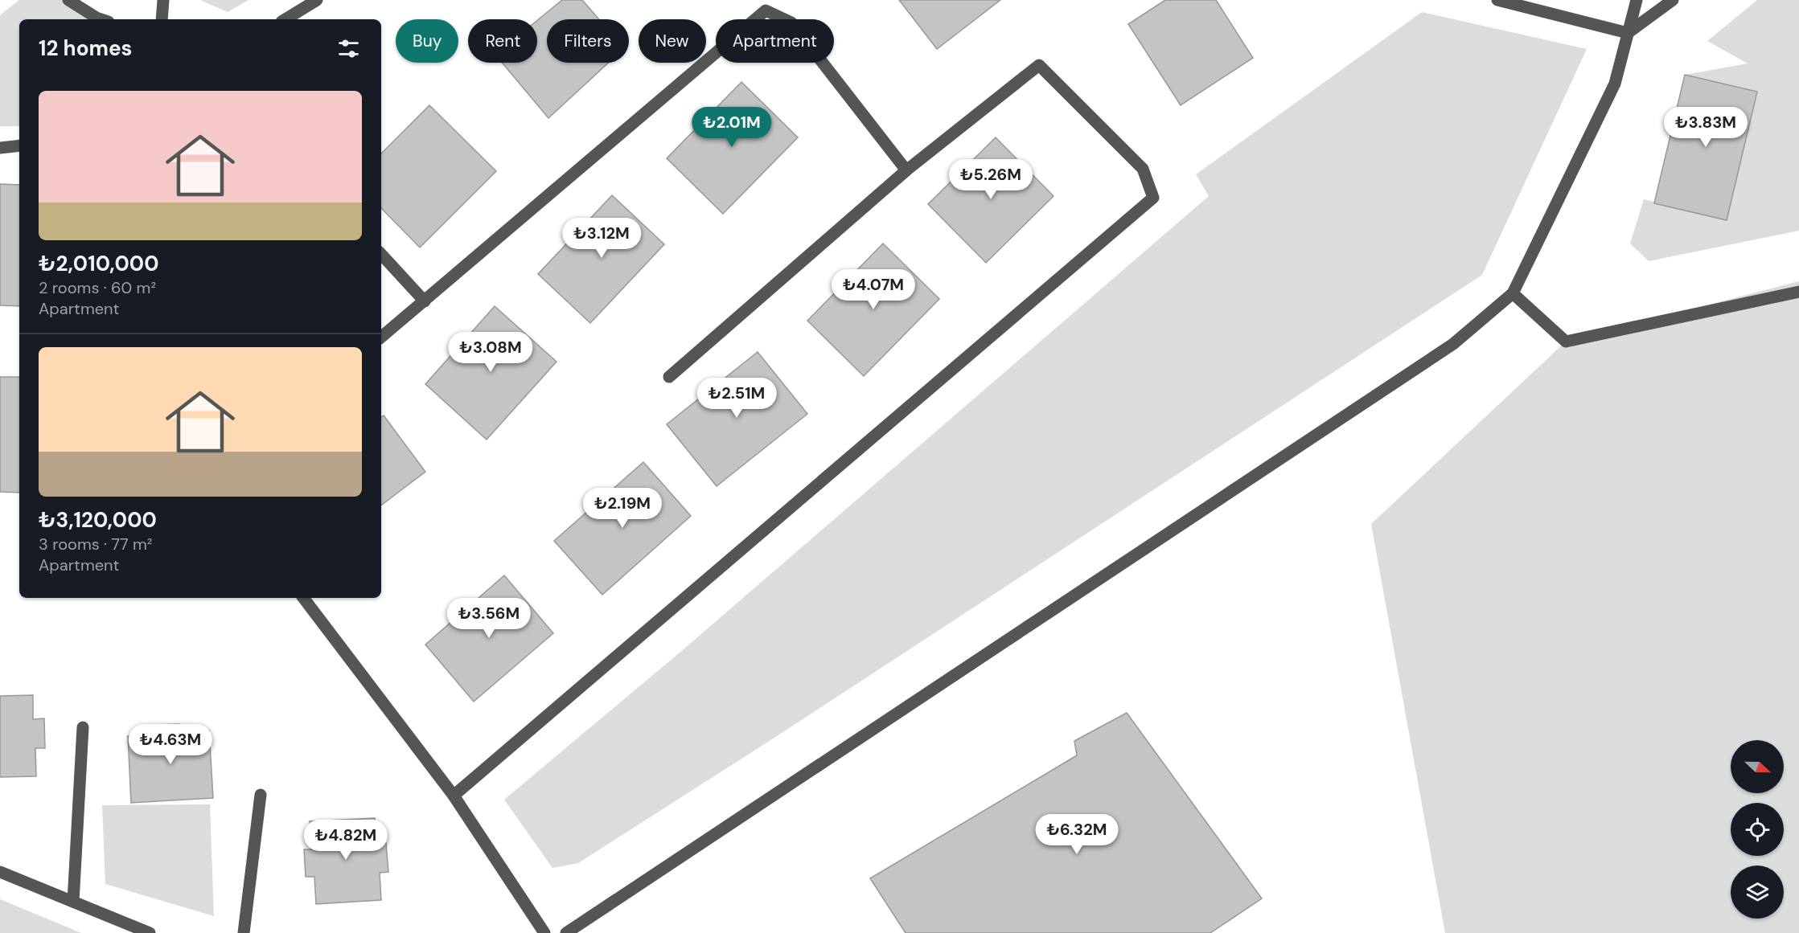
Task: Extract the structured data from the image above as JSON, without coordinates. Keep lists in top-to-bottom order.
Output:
{
  "north": "right",
  "page": {
    "chip": [
      "Buy",
      "Rent",
      "Filters",
      "New",
      "Apartment"
    ],
    "heading": "12 homes",
    "list": [
      {
        "name": "₺2,010,000",
        "note": "2 rooms · 60 m² · Apartment"
      },
      {
        "name": "₺3,120,000",
        "note": "3 rooms · 77 m² · Apartment"
      }
    ],
    "price": [
      "₺2.01M",
      "₺3.83M",
      "₺5.26M",
      "₺3.12M",
      "₺4.07M",
      "₺3.08M",
      "₺2.51M",
      "₺2.19M",
      "₺3.56M",
      "₺4.63M",
      "₺6.32M",
      "₺4.82M"
    ]
  }
}
